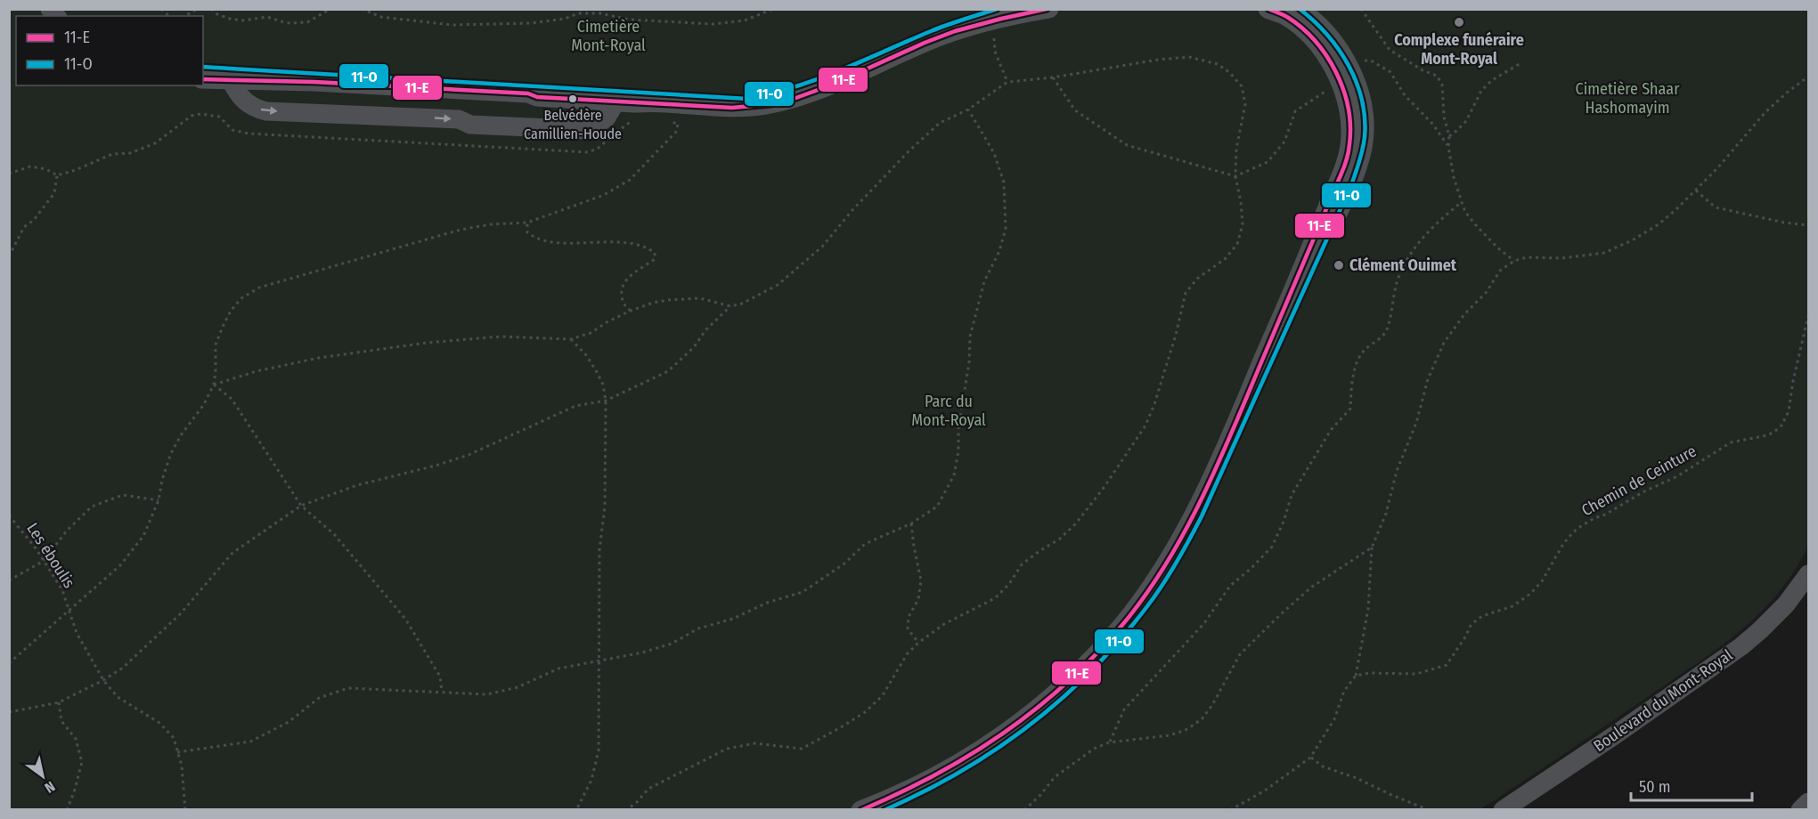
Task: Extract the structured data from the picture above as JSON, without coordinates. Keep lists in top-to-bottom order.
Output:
{
  "streets": {
    "street": ["Boulevard du Mont-Royal"],
    "path": ["Chemin de Ceinture", "Les éboulis"]
  },
  "parks": ["Cimetière Mont-Royal", "Cimetière Shaar Hashomayim", "Parc du Mont-Royal"],
  "places": ["Complexe funéraire Mont-Royal", "Belvédère Camillien-Houde", "Clément Ouimet"],
  "lines": ["transit line 11-E", "transit line 11-O"],
  "legend": ["11-E", "11-O"],
  "scale_bar": "50 m",
  "north": "bottom right"
}
